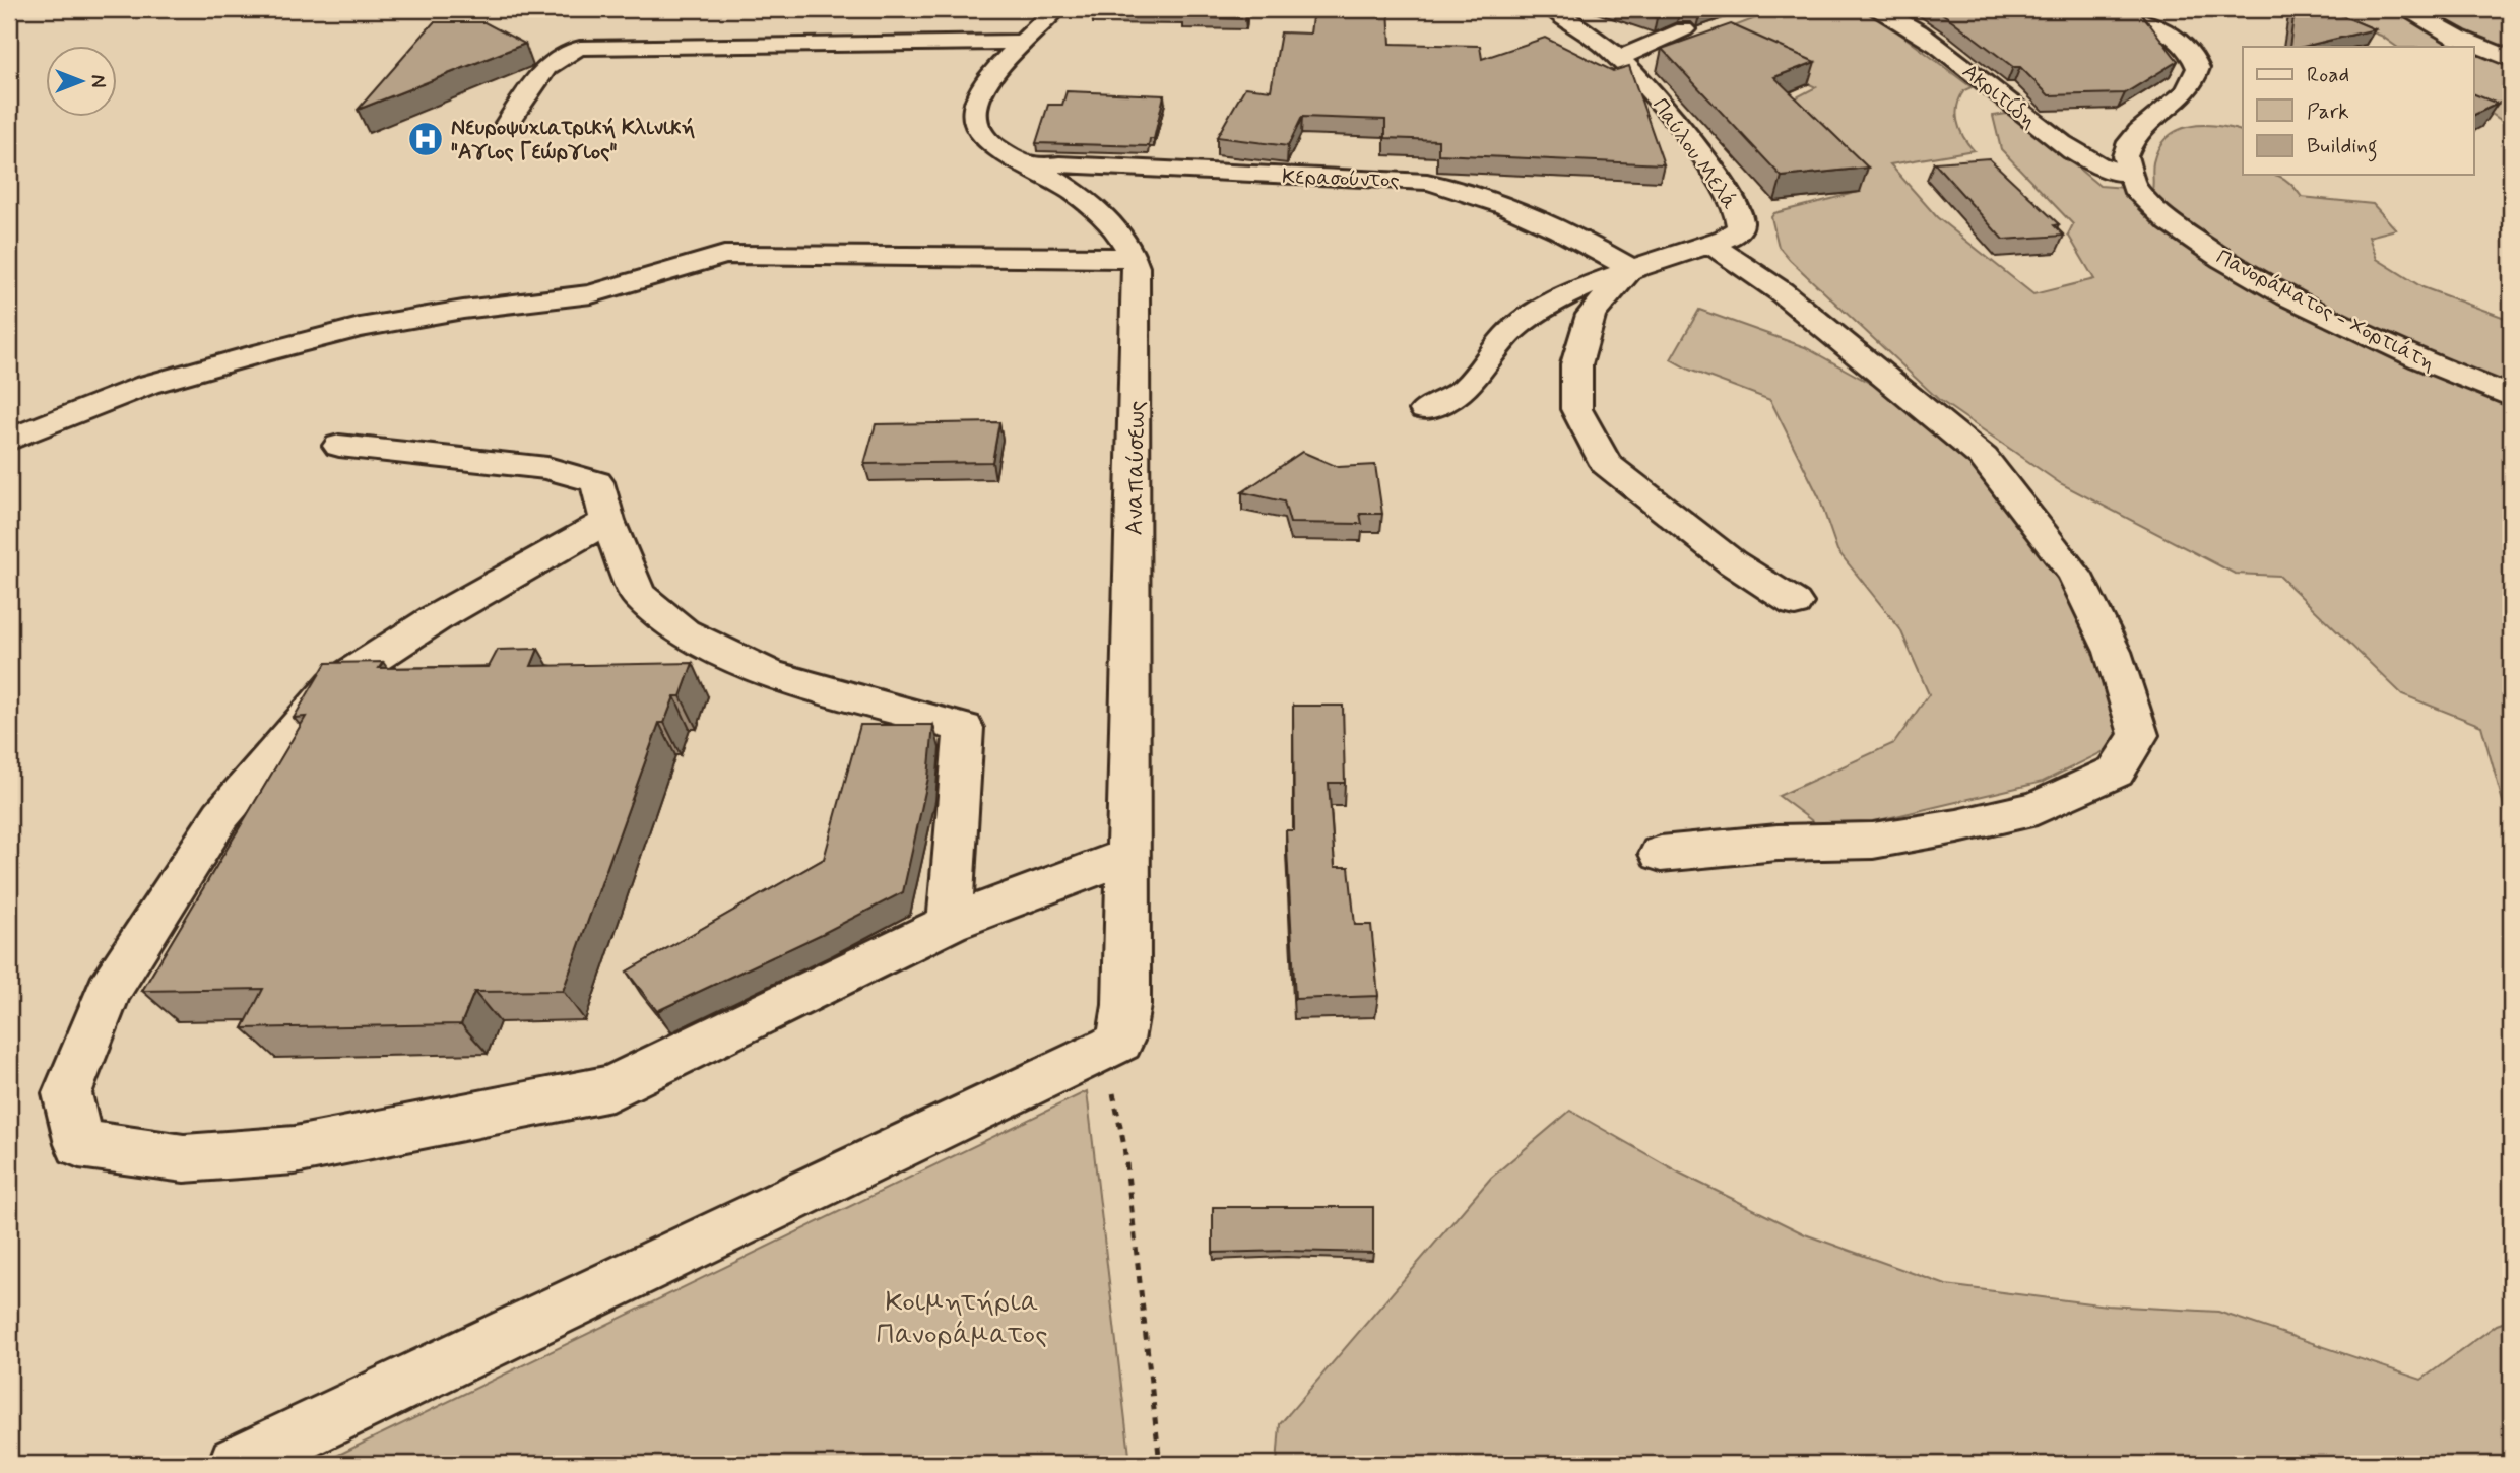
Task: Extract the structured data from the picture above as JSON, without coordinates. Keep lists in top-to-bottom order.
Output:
{
  "streets": {
    "street": [
      "Ακριτίδη",
      "Παύλου Μελά",
      "Κερασούντος",
      "Πανοράματος - Χορτιάτη",
      "Αναπαύσεως"
    ]
  },
  "crossings": [
    ["Ακριτίδη", "Πανοράματος - Χορτιάτη"],
    ["Παύλου Μελά", "Κερασούντος"],
    ["Κερασούντος", "Αναπαύσεως"]
  ],
  "parks": ["Κοιμητήρια Πανοράματος"],
  "places": {
    "hospital": ["Νευροψυχιατρική Κλινική \"Αγιος Γεώργιος\""]
  },
  "legend": ["Road", "Park", "Building"],
  "north": "right"
}
